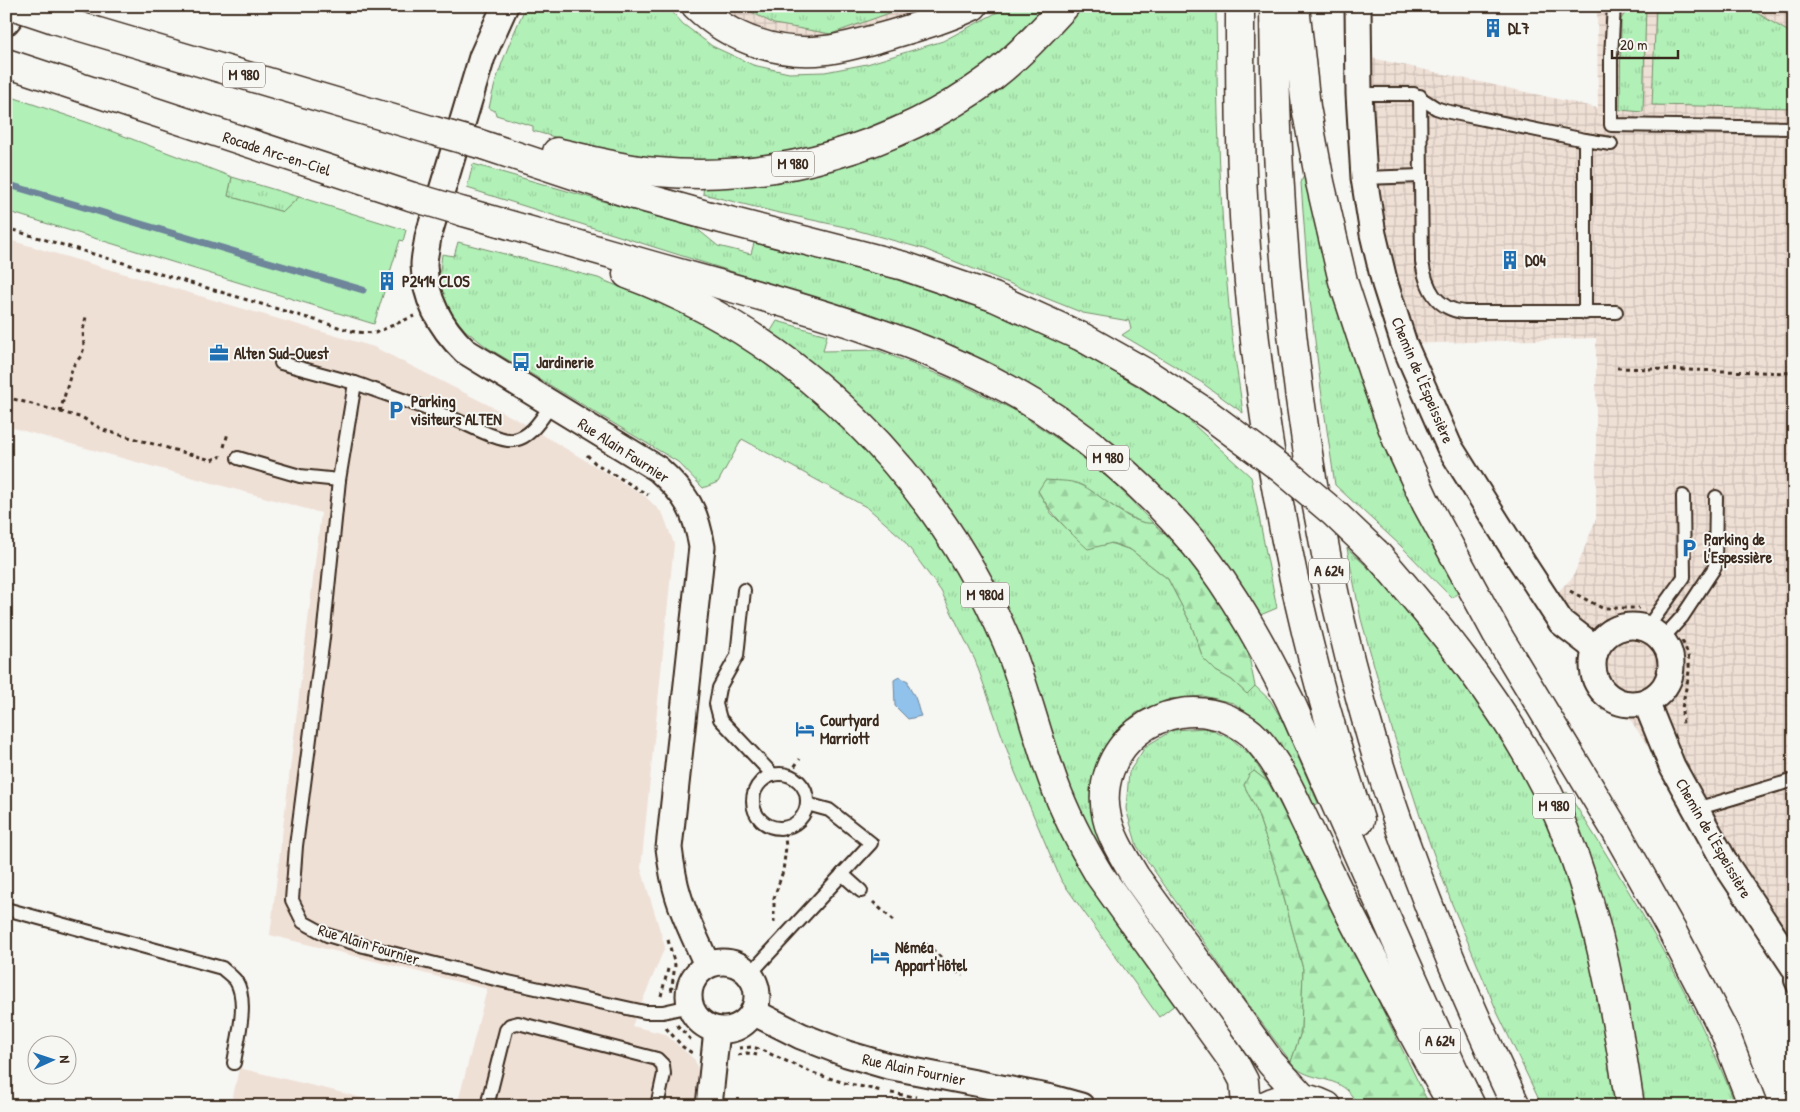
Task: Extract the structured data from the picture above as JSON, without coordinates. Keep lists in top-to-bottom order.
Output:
{
  "streets": {
    "main road": [
      "M 980",
      "Rocade Arc-en-Ciel",
      "A 624",
      "M 980d"
    ],
    "street": ["Chemin de l'Espeissière", "Rue Alain Fournier"]
  },
  "crossings": [
    ["M 980", "Rocade Arc-en-Ciel"],
    ["M 980", "A 624"],
    ["M 980", "M 980d"],
    ["Rocade Arc-en-Ciel", "M 980d"]
  ],
  "places": {
    "building": ["DL7", "D04", "P2414 CLOS"],
    "office": ["Alten Sud-Ouest"],
    "bus stop": ["Jardinerie"],
    "parking": ["Parking visiteurs ALTEN", "Parking de l'Espessière"],
    "hotel": ["Courtyard Marriott", "Néméa Appart'Hôtel"]
  },
  "scale_bar": "20 m",
  "north": "right"
}
